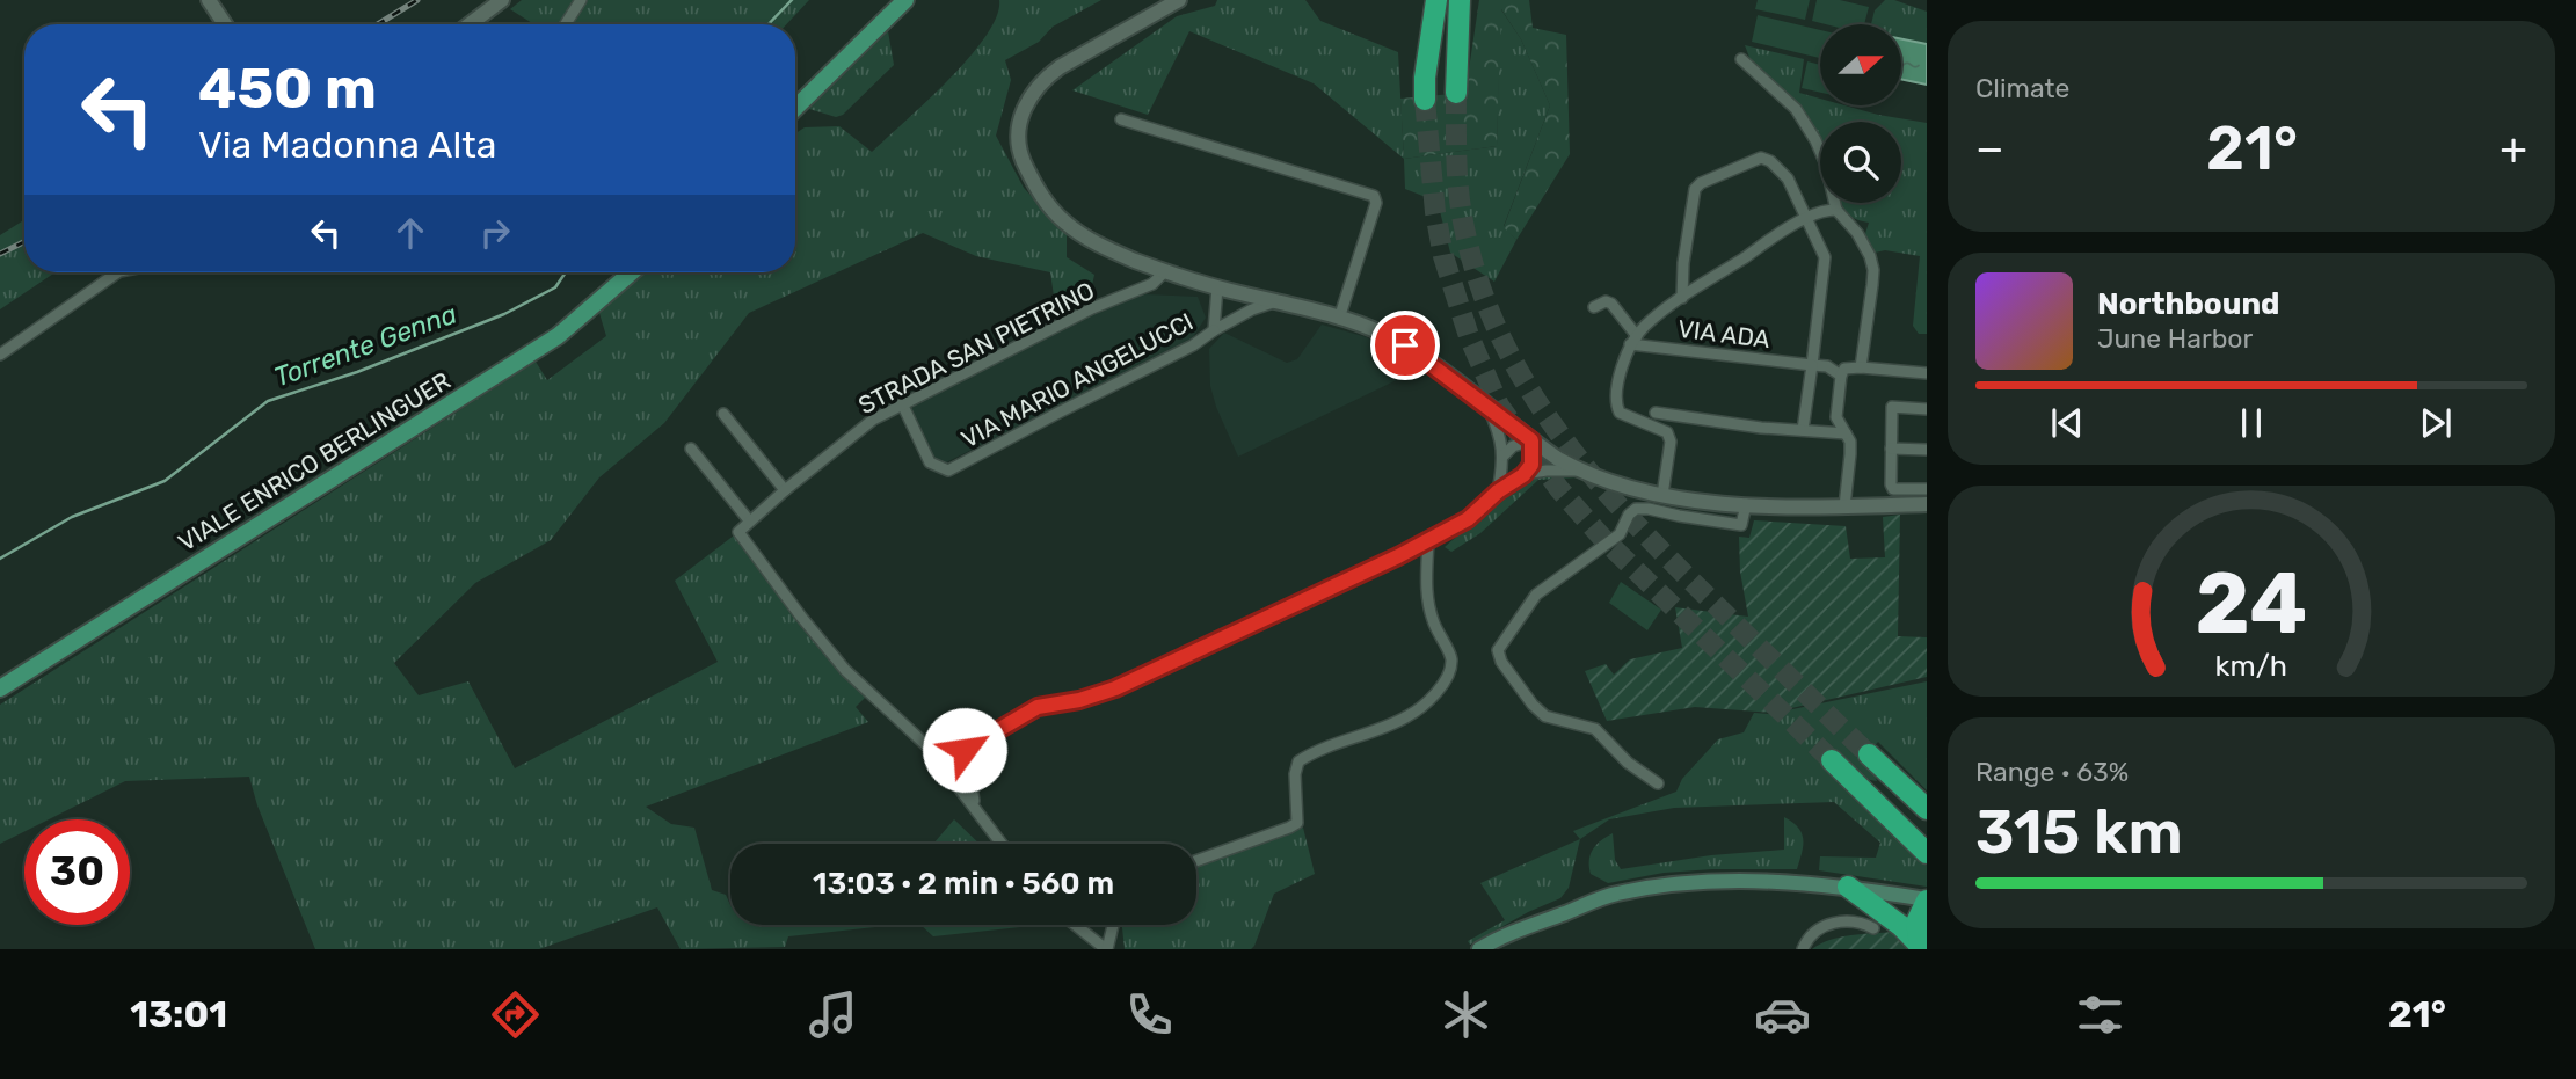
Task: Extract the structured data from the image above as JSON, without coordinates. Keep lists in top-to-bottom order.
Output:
{
  "streets": {
    "main road": ["VIALE ENRICO BERLINGUER"],
    "street": ["VIA ADA", "STRADA SAN PIETRINO", "VIA MARIO ANGELUCCI"]
  },
  "crossings": [
    ["STRADA SAN PIETRINO", "VIA MARIO ANGELUCCI"]
  ],
  "water": ["Torrente Genna"],
  "north": "right",
  "page": {
    "tile": [
      "Climate",
      ["Range · 63%", "315 km"]
    ],
    "turn": ["450 m", "Via Madonna Alta"],
    "heat": ["−", "21°", "+"],
    "song": ["Northbound", "June Harbor"],
    "limit": "30",
    "trip": "13:03 · 2 min · 560 m",
    "tabs": ["13:01", "21°"],
    "gauge": ["24", "km/h"]
  }
}
